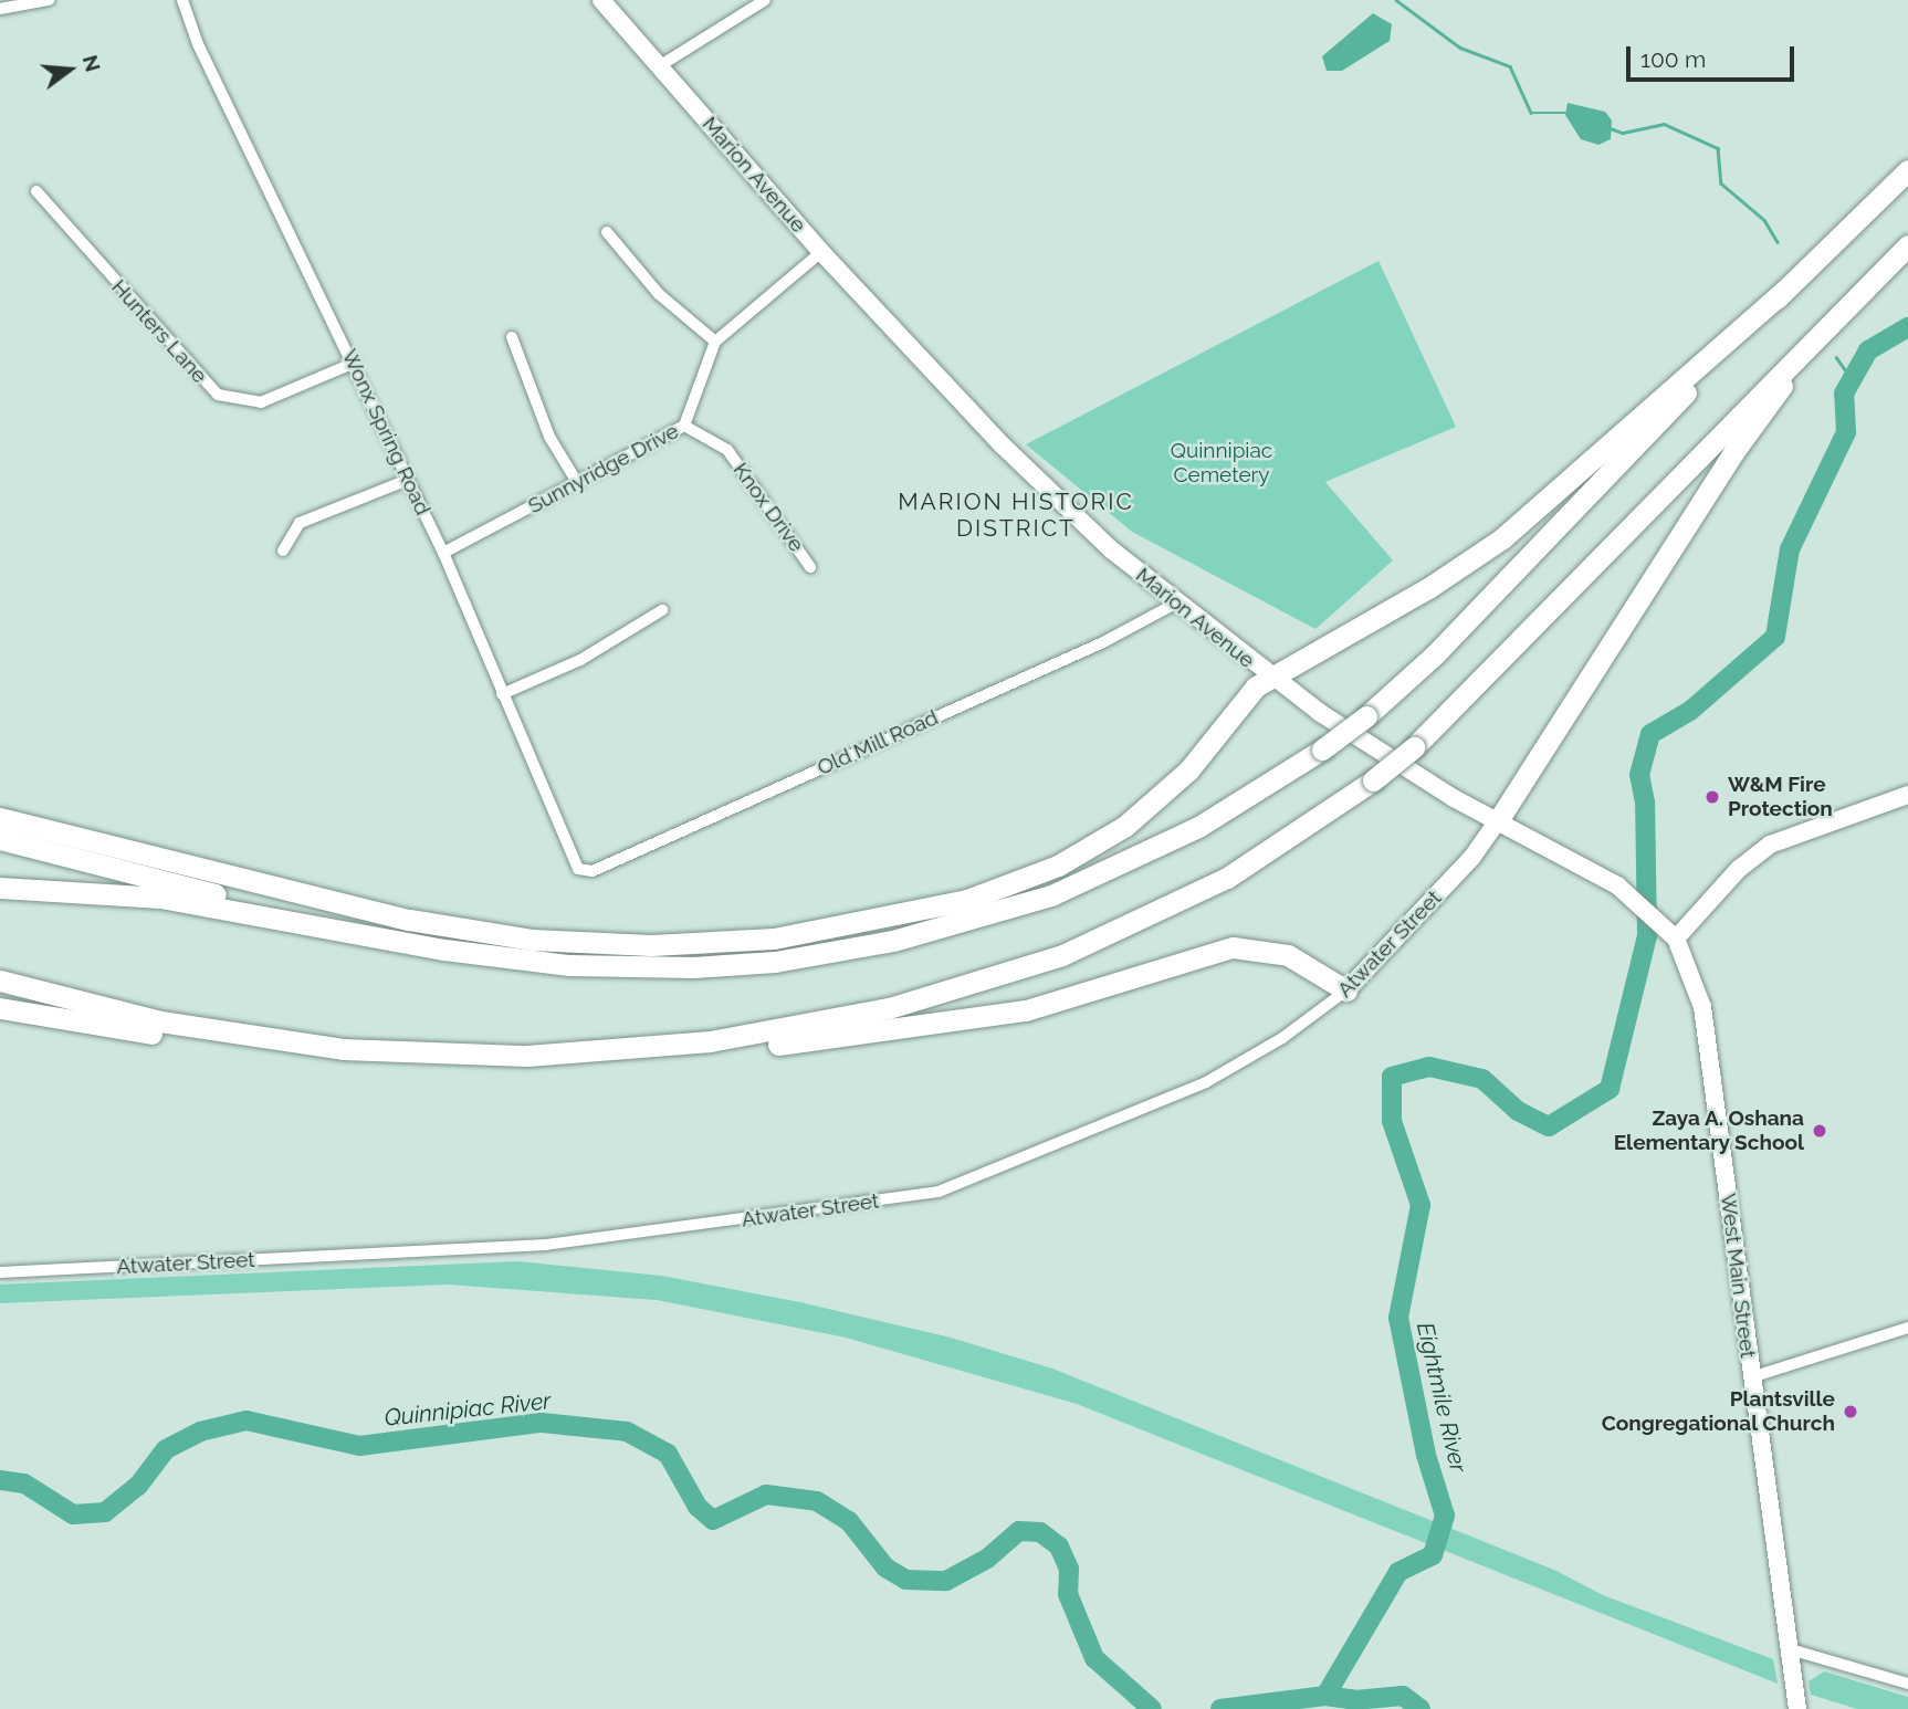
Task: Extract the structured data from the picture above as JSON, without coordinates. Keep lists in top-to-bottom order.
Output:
{
  "streets": {
    "main road": ["Marion Avenue", "Atwater Street", "West Main Street"],
    "street": [
      "Hunters Lane",
      "Wonx Spring Road",
      "Sunnyridge Drive",
      "Knox Drive",
      "Old Mill Road"
    ]
  },
  "crossings": [
    ["Marion Avenue", "Sunnyridge Drive"],
    ["Marion Avenue", "Old Mill Road"],
    ["Marion Avenue", "Atwater Street"],
    ["Marion Avenue", "West Main Street"],
    ["Hunters Lane", "Wonx Spring Road"],
    ["Wonx Spring Road", "Sunnyridge Drive"],
    ["Wonx Spring Road", "Old Mill Road"],
    ["Sunnyridge Drive", "Knox Drive"]
  ],
  "districts": ["MARION HISTORIC DISTRICT"],
  "water": ["Eightmile River", "Quinnipiac River"],
  "parks": ["Quinnipiac Cemetery"],
  "places": ["W&M Fire Protection", "Zaya A. Oshana Elementary School", "Plantsville Congregational Church"],
  "scale_bar": "100 m",
  "north": "right"
}
